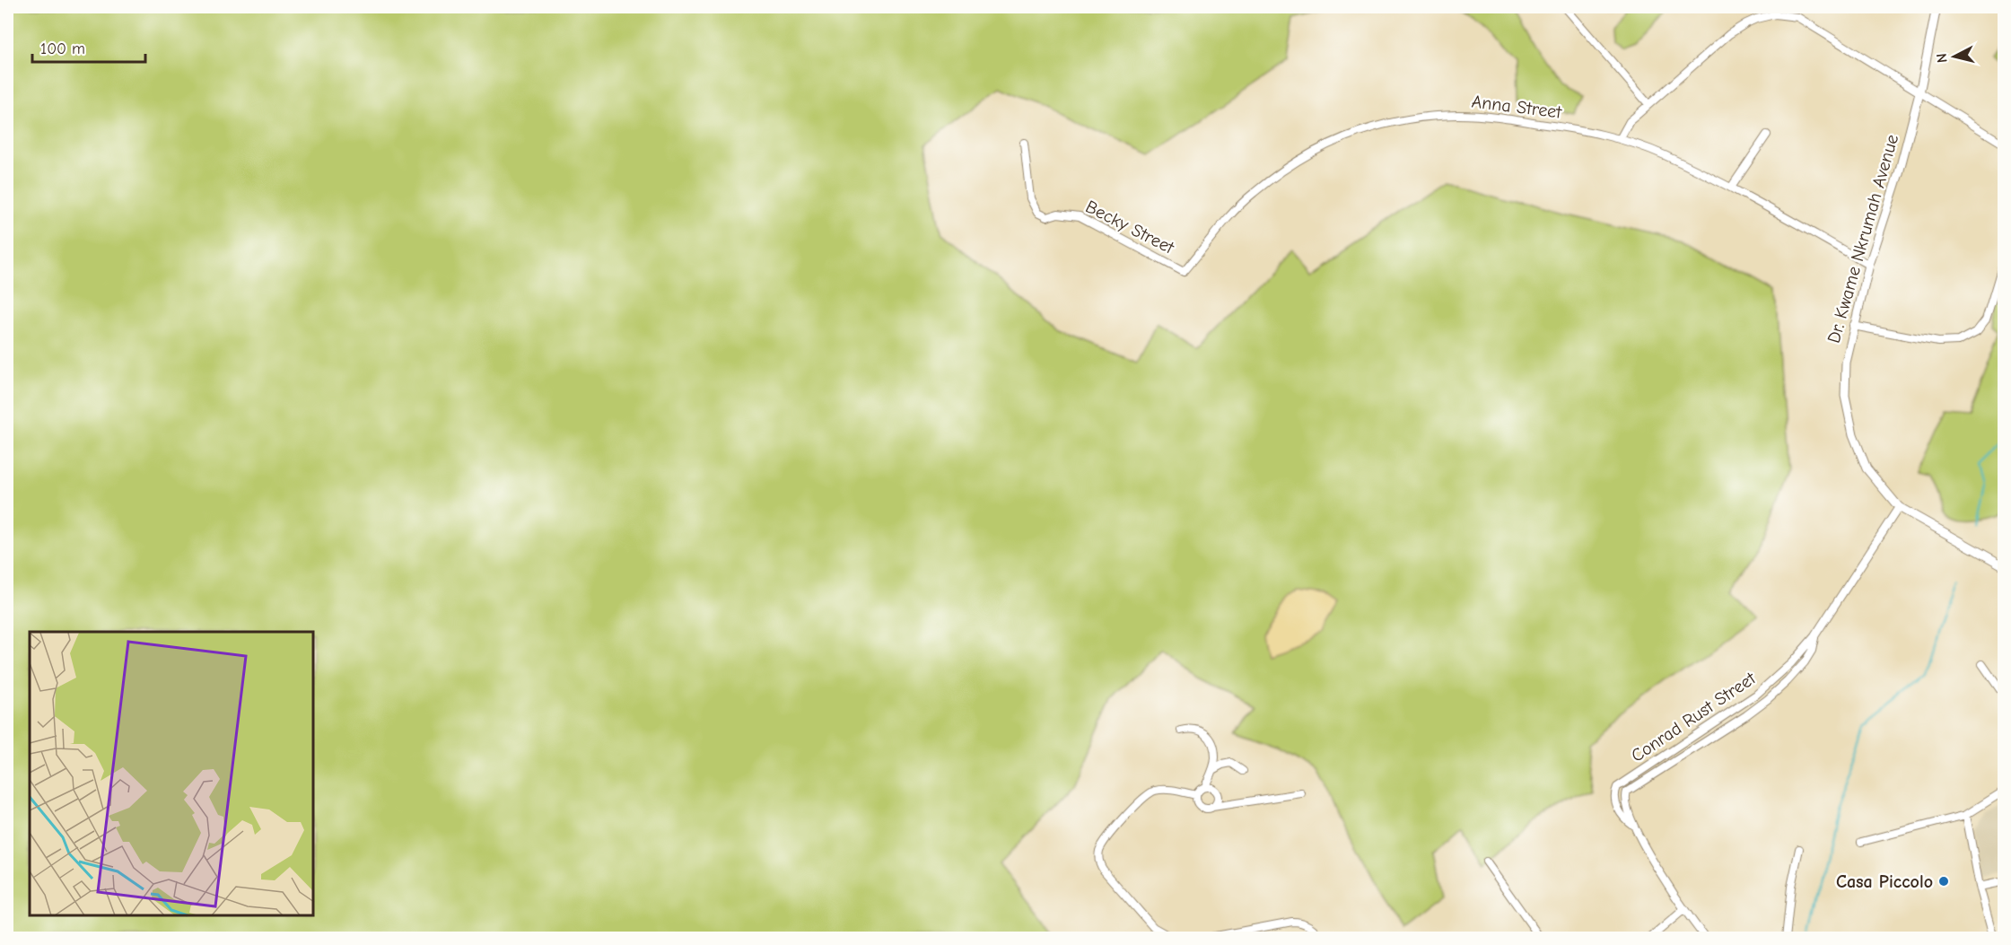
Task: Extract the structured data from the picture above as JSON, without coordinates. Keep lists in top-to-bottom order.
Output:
{
  "streets": {
    "street": [
      "Anna Street",
      "Becky Street",
      "Dr. Kwame Nkrumah Avenue",
      "Conrad Rust Street"
    ]
  },
  "crossings": [
    ["Anna Street", "Becky Street"],
    ["Anna Street", "Dr. Kwame Nkrumah Avenue"],
    ["Dr. Kwame Nkrumah Avenue", "Conrad Rust Street"]
  ],
  "places": ["Casa Piccolo"],
  "scale_bar": "100 m",
  "north": "left"
}
